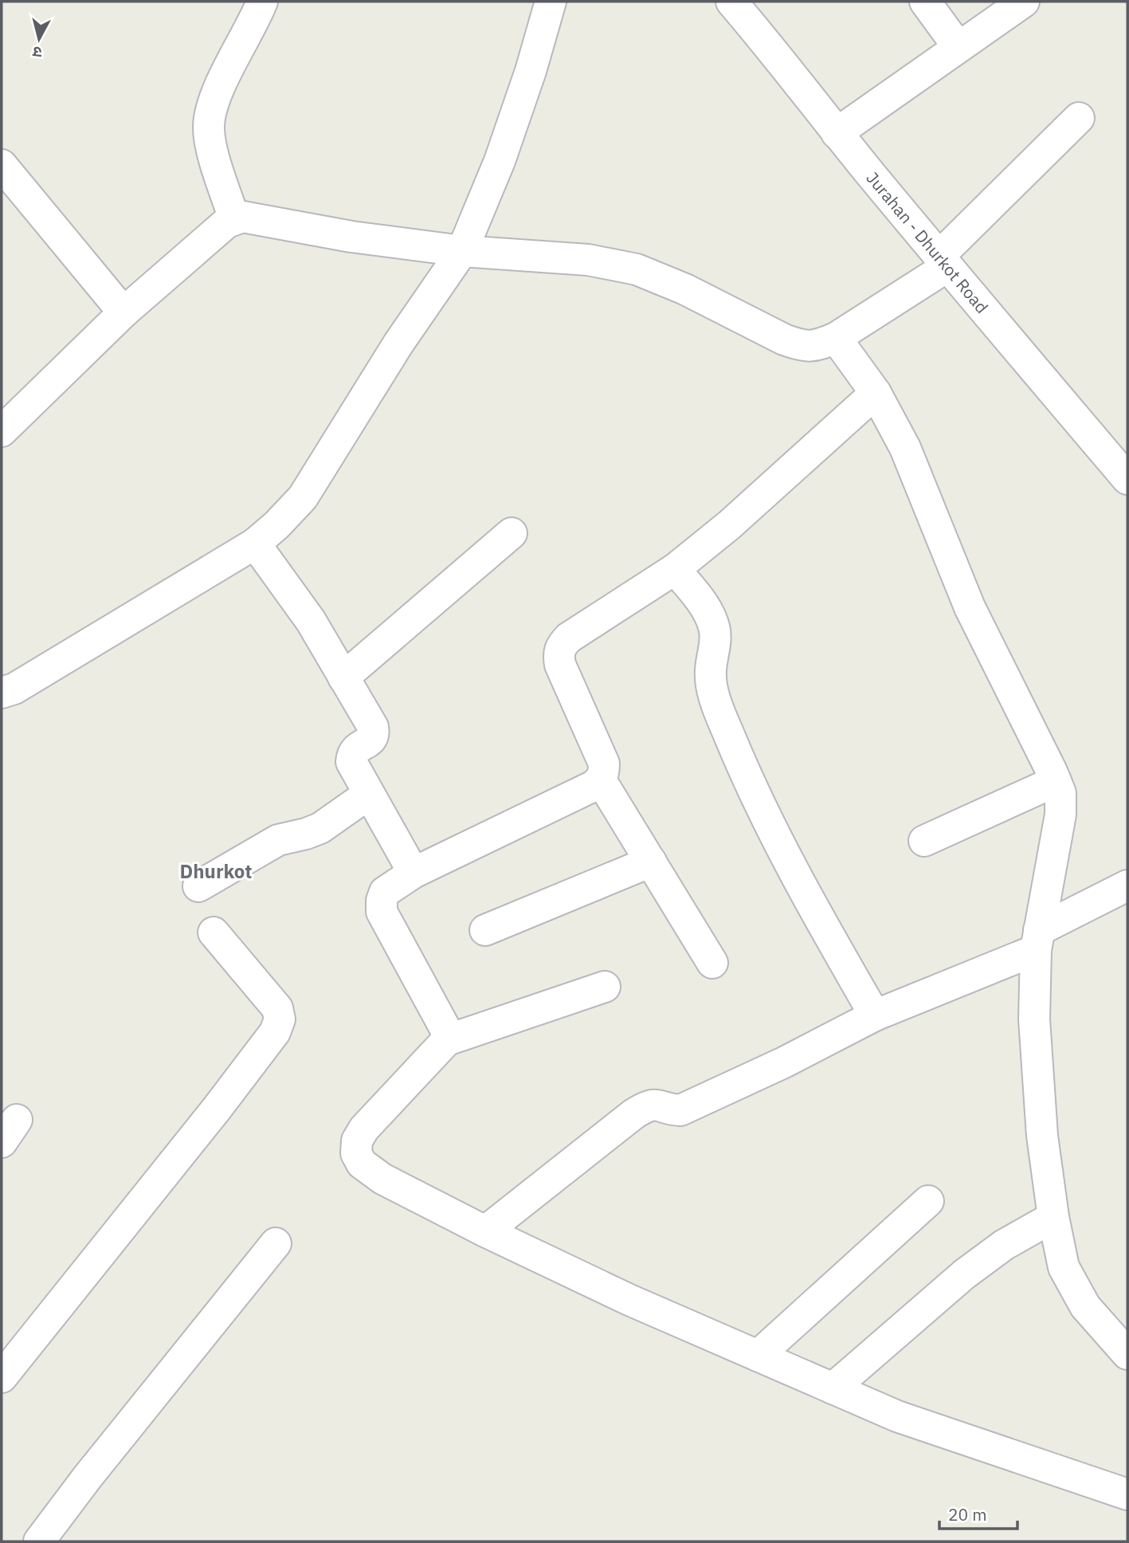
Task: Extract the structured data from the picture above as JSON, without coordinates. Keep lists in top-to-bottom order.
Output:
{
  "streets": {
    "street": ["Jurahan - Dhurkot Road"]
  },
  "districts": ["Dhurkot"],
  "scale_bar": "20 m",
  "north": "bottom"
}
